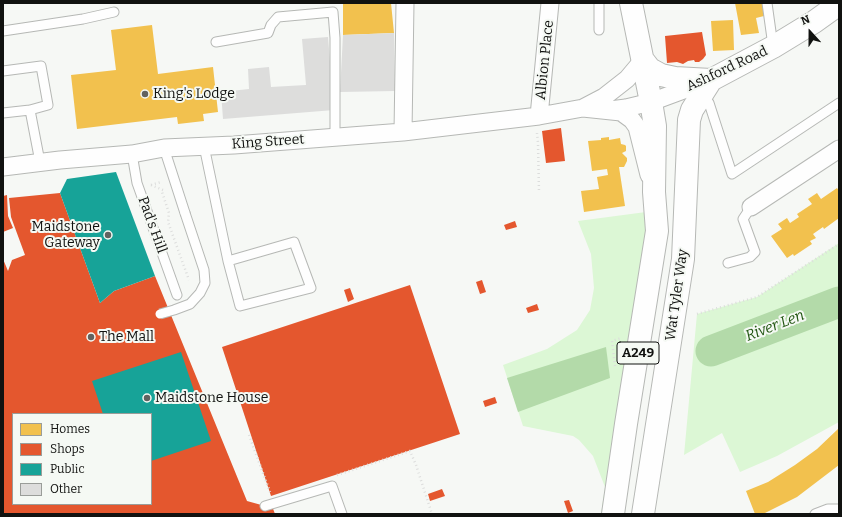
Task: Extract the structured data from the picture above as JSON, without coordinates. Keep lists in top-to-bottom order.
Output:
{
  "streets": {
    "highway": ["Ashford Road", "Wat Tyler Way", "A249"],
    "street": ["Albion Place", "King Street"],
    "lane": ["Pad's Hill"]
  },
  "crossings": [
    ["Albion Place", "Ashford Road"],
    ["Albion Place", "King Street"],
    ["Ashford Road", "King Street"],
    ["Ashford Road", "Wat Tyler Way"],
    ["Ashford Road", "A249"],
    ["King Street", "Pad's Hill"],
    ["Wat Tyler Way", "A249"]
  ],
  "water": ["River Len"],
  "places": [
    "King's Lodge",
    "Maidstone Gateway",
    "The Mall",
    "Maidstone House"
  ],
  "legend": [
    "Homes",
    "Shops",
    "Public",
    "Other"
  ],
  "north": "top"
}
